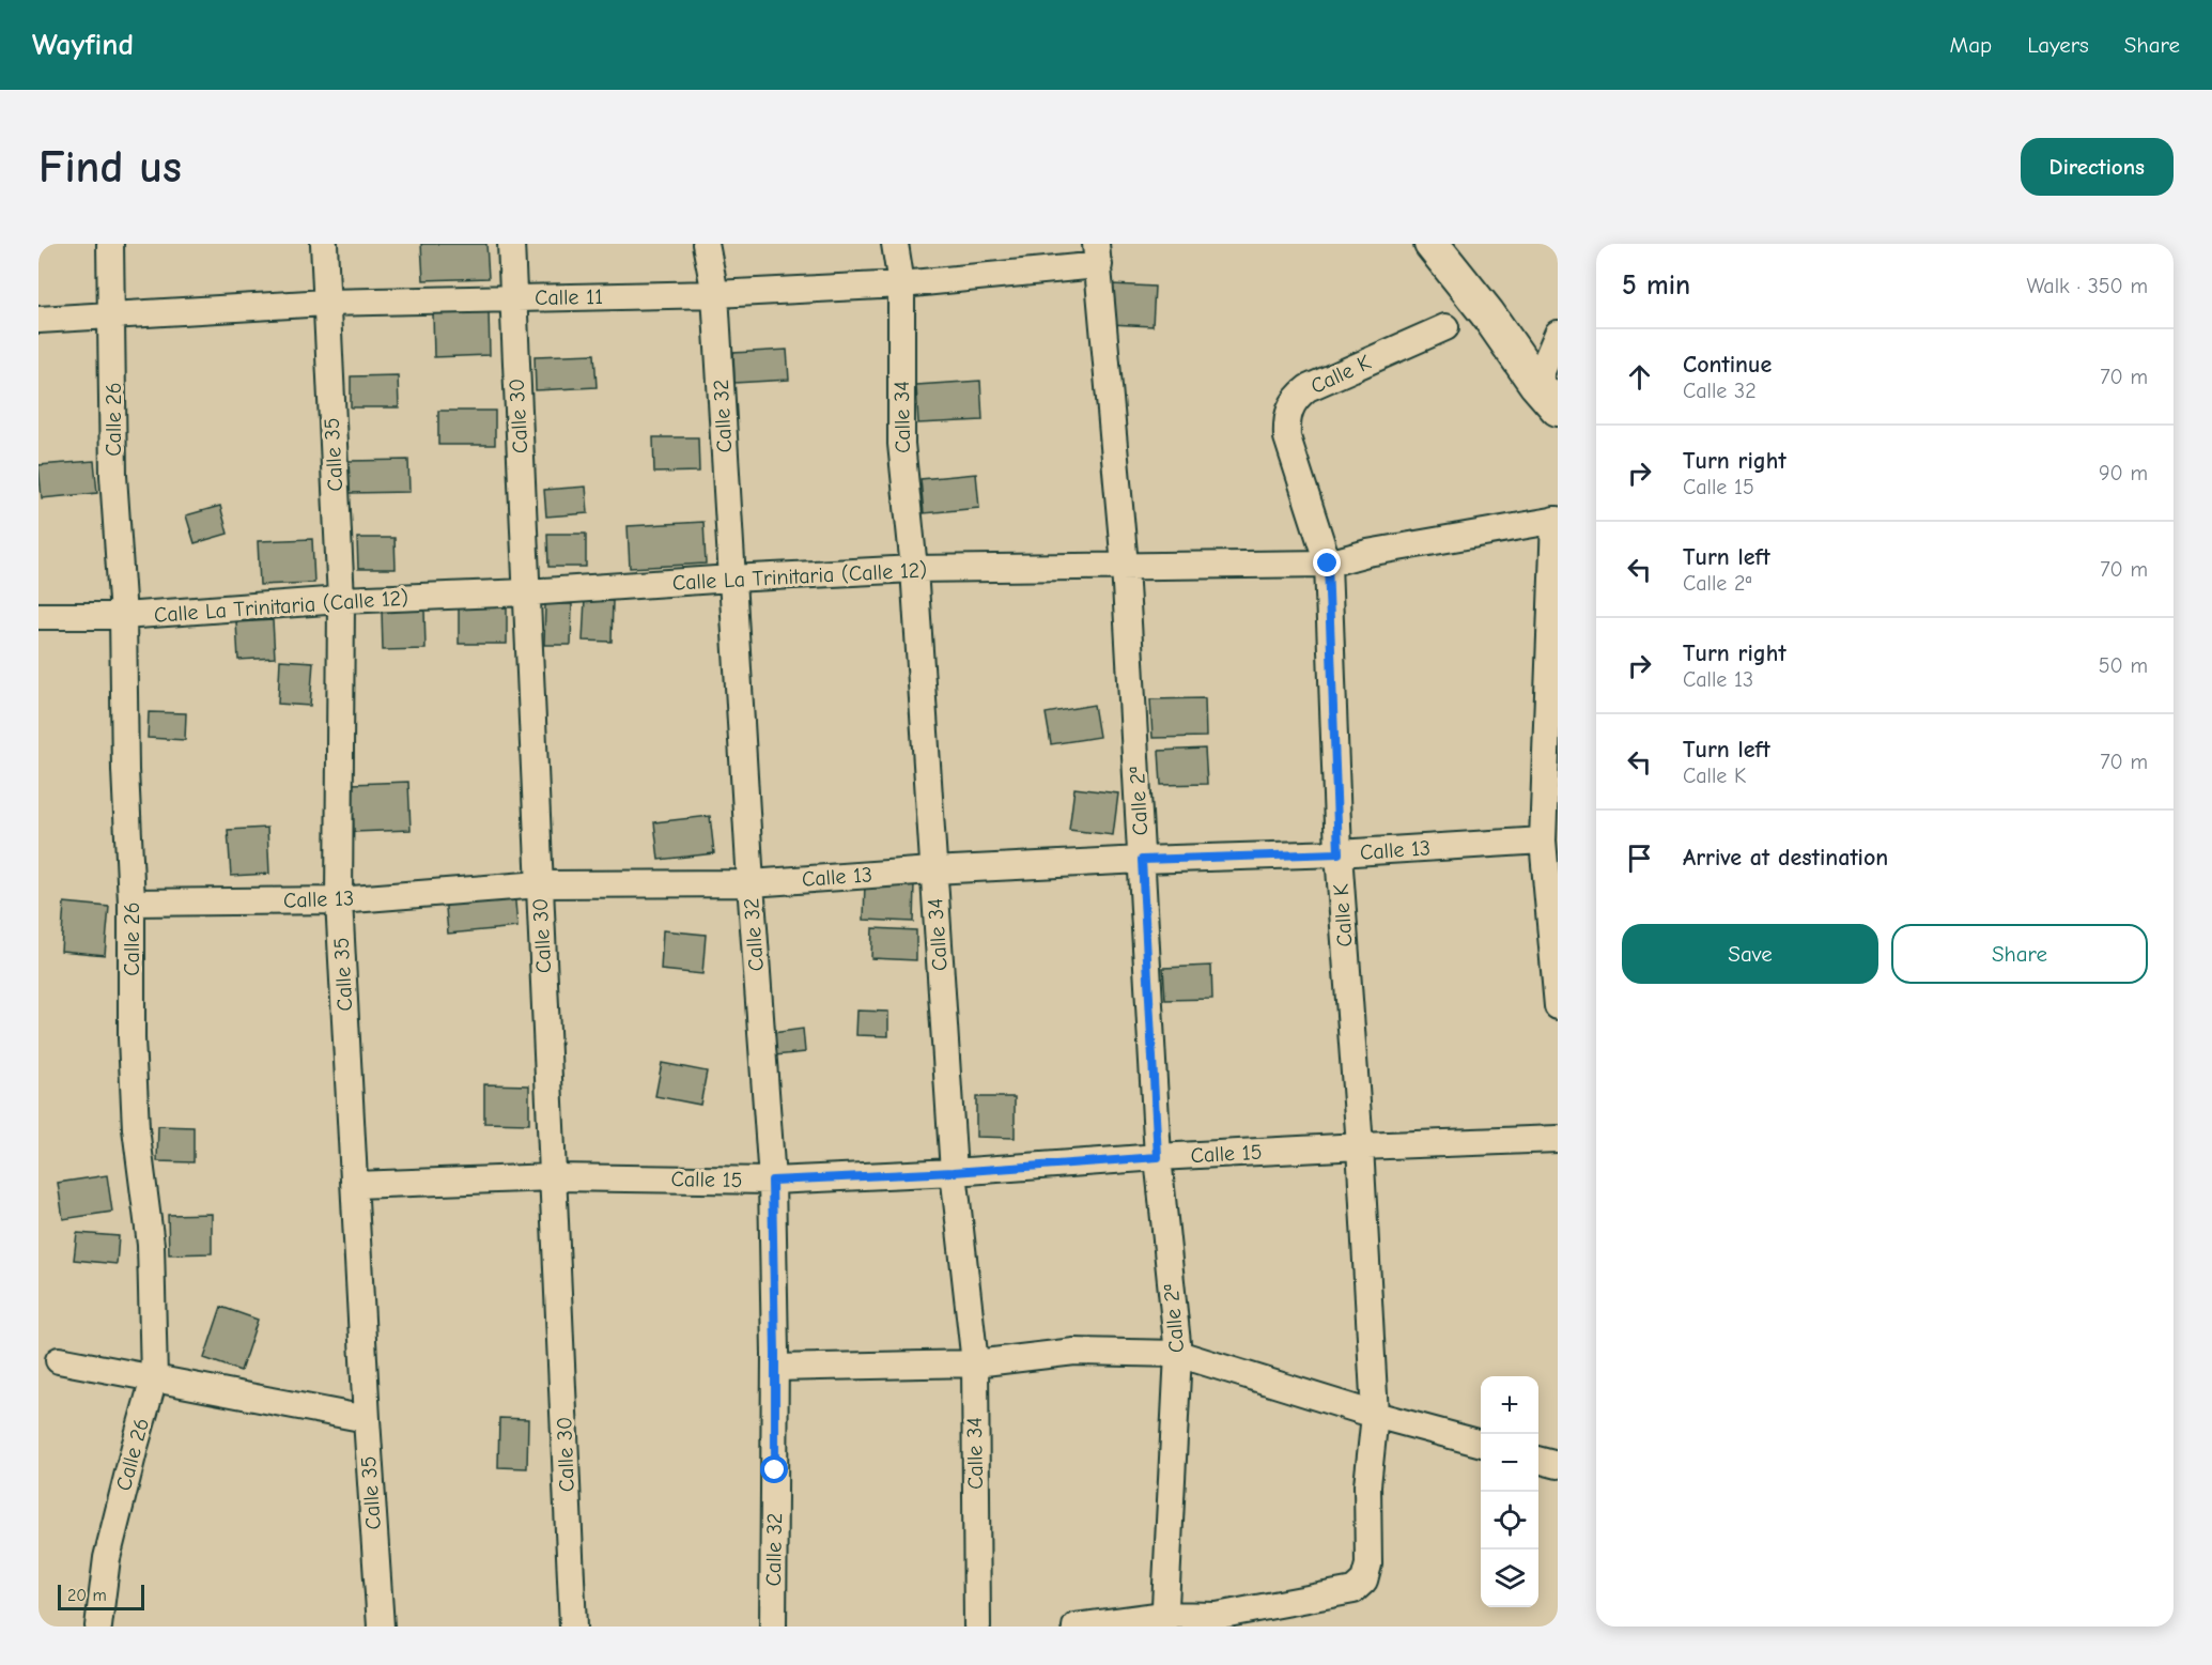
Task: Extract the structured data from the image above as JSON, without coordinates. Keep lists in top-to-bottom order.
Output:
{
  "streets": {
    "street": [
      "Calle 11",
      "Calle K",
      "Calle 30",
      "Calle 32",
      "Calle 34",
      "Calle 26",
      "Calle 35",
      "Calle La Trinitaria (Calle 12)",
      "Calle 2ª",
      "Calle 13",
      "Calle 15"
    ]
  },
  "crossings": [
    ["Calle 11", "Calle 30"],
    ["Calle 11", "Calle 32"],
    ["Calle 11", "Calle 34"],
    ["Calle 11", "Calle 26"],
    ["Calle 11", "Calle 35"],
    ["Calle 11", "Calle 2ª"],
    ["Calle K", "Calle La Trinitaria (Calle 12)"],
    ["Calle K", "Calle 2ª"],
    ["Calle K", "Calle 13"],
    ["Calle K", "Calle 15"],
    ["Calle 30", "Calle La Trinitaria (Calle 12)"],
    ["Calle 30", "Calle 13"],
    ["Calle 30", "Calle 15"],
    ["Calle 32", "Calle La Trinitaria (Calle 12)"],
    ["Calle 32", "Calle 13"],
    ["Calle 32", "Calle 15"],
    ["Calle 34", "Calle La Trinitaria (Calle 12)"],
    ["Calle 34", "Calle 13"],
    ["Calle 34", "Calle 15"],
    ["Calle 26", "Calle La Trinitaria (Calle 12)"],
    ["Calle 26", "Calle 13"],
    ["Calle 35", "Calle La Trinitaria (Calle 12)"],
    ["Calle 35", "Calle 13"],
    ["Calle 35", "Calle 15"],
    ["Calle La Trinitaria (Calle 12)", "Calle 2ª"],
    ["Calle 2ª", "Calle 13"],
    ["Calle 2ª", "Calle 15"]
  ],
  "scale_bar": "20 m",
  "page": {
    "header": "Wayfind",
    "nav": ["Map", "Layers", "Share"],
    "buttons": [
      "Directions",
      ["Save", "Share"]
    ],
    "title": "Find us",
    "heading": ["5 min", "Walk · 350 m"],
    "list": [
      ["Continue", "Calle 32", "70 m"],
      ["Turn right", "Calle 15", "90 m"],
      ["Turn left", "Calle 2ª", "70 m"],
      ["Turn right", "Calle 13", "50 m"],
      ["Turn left", "Calle K", "70 m"],
      "Arrive at destination"
    ],
    "map_buttons": ["+", "−"],
    "scale": "20 m"
  }
}
